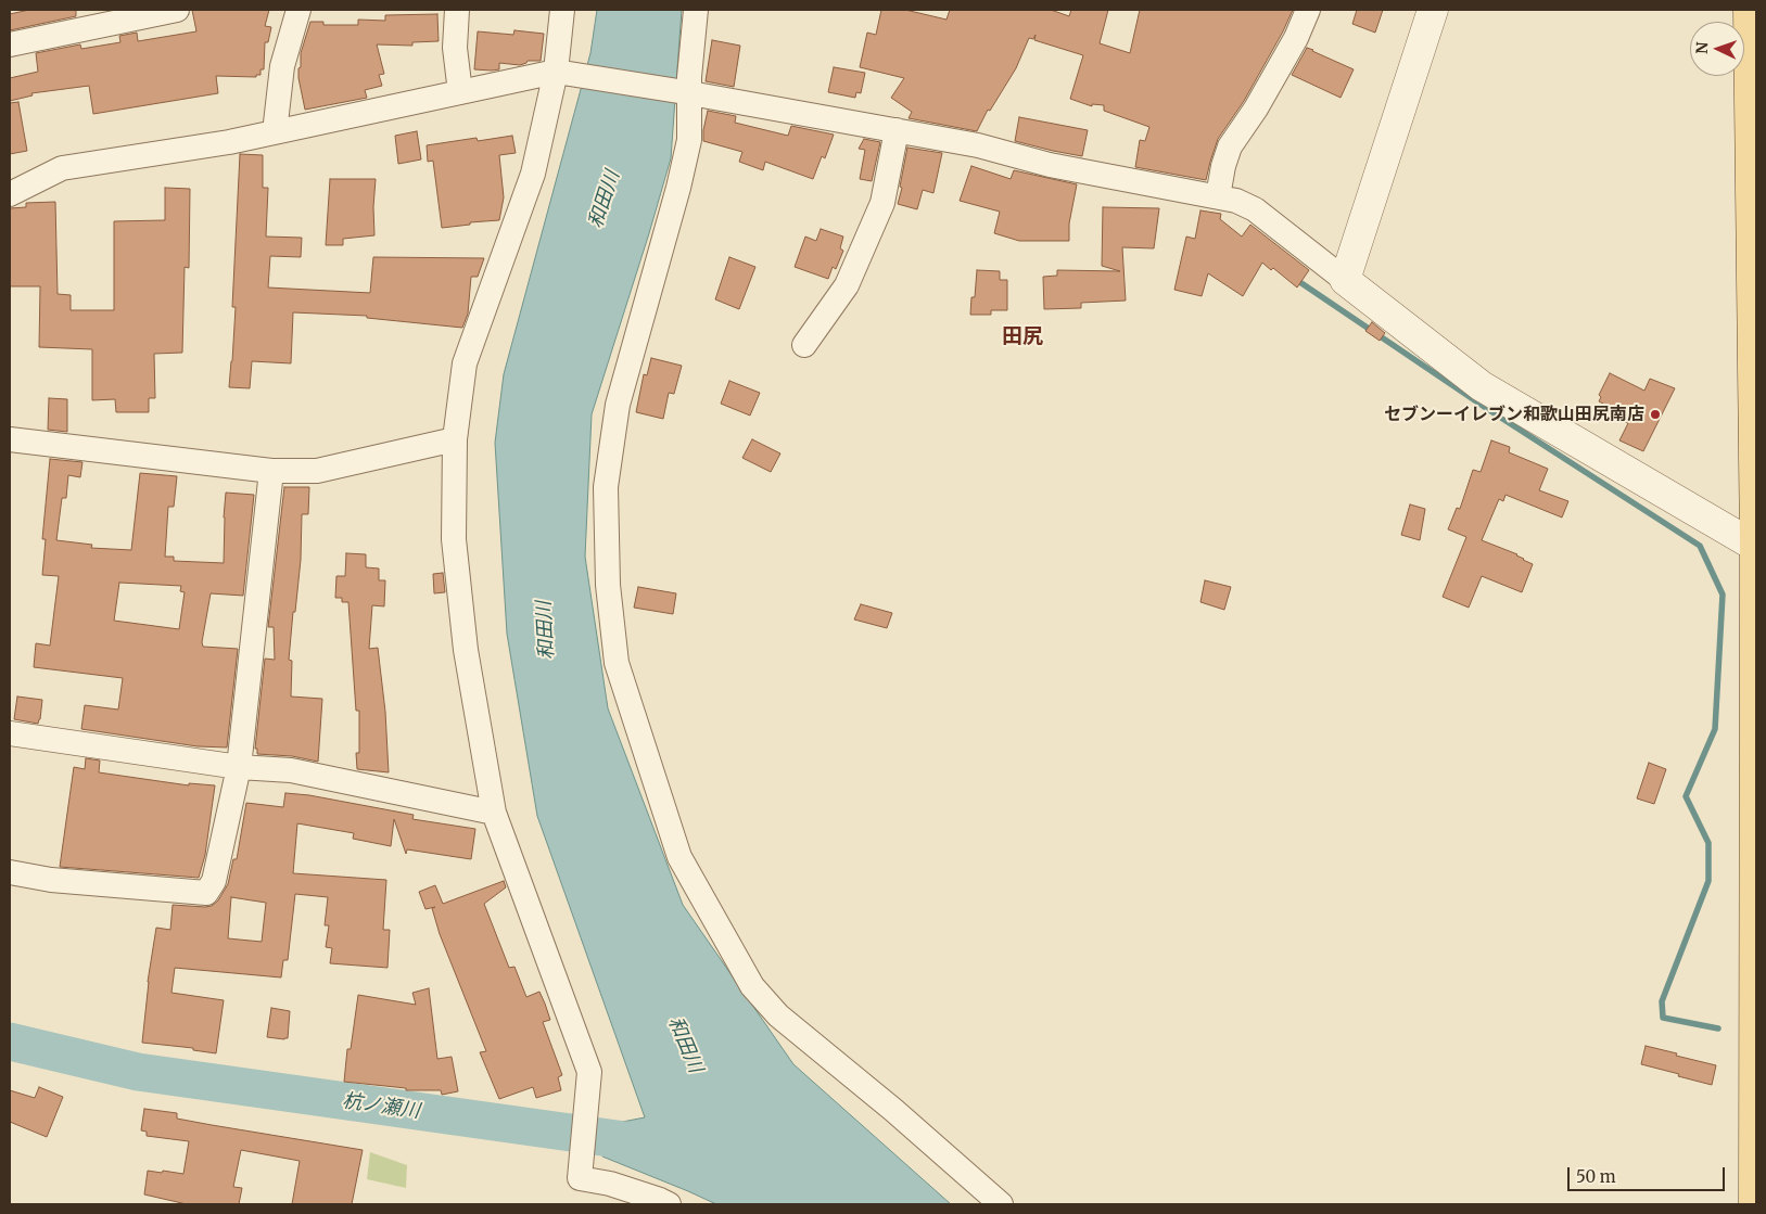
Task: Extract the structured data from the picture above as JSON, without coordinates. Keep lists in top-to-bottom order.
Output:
{
  "districts": ["田尻"],
  "water": ["和田川", "杭ノ瀬川"],
  "places": ["セブンーイレブン和歌山田尻南店"],
  "scale_bar": "50 m",
  "north": "left"
}
